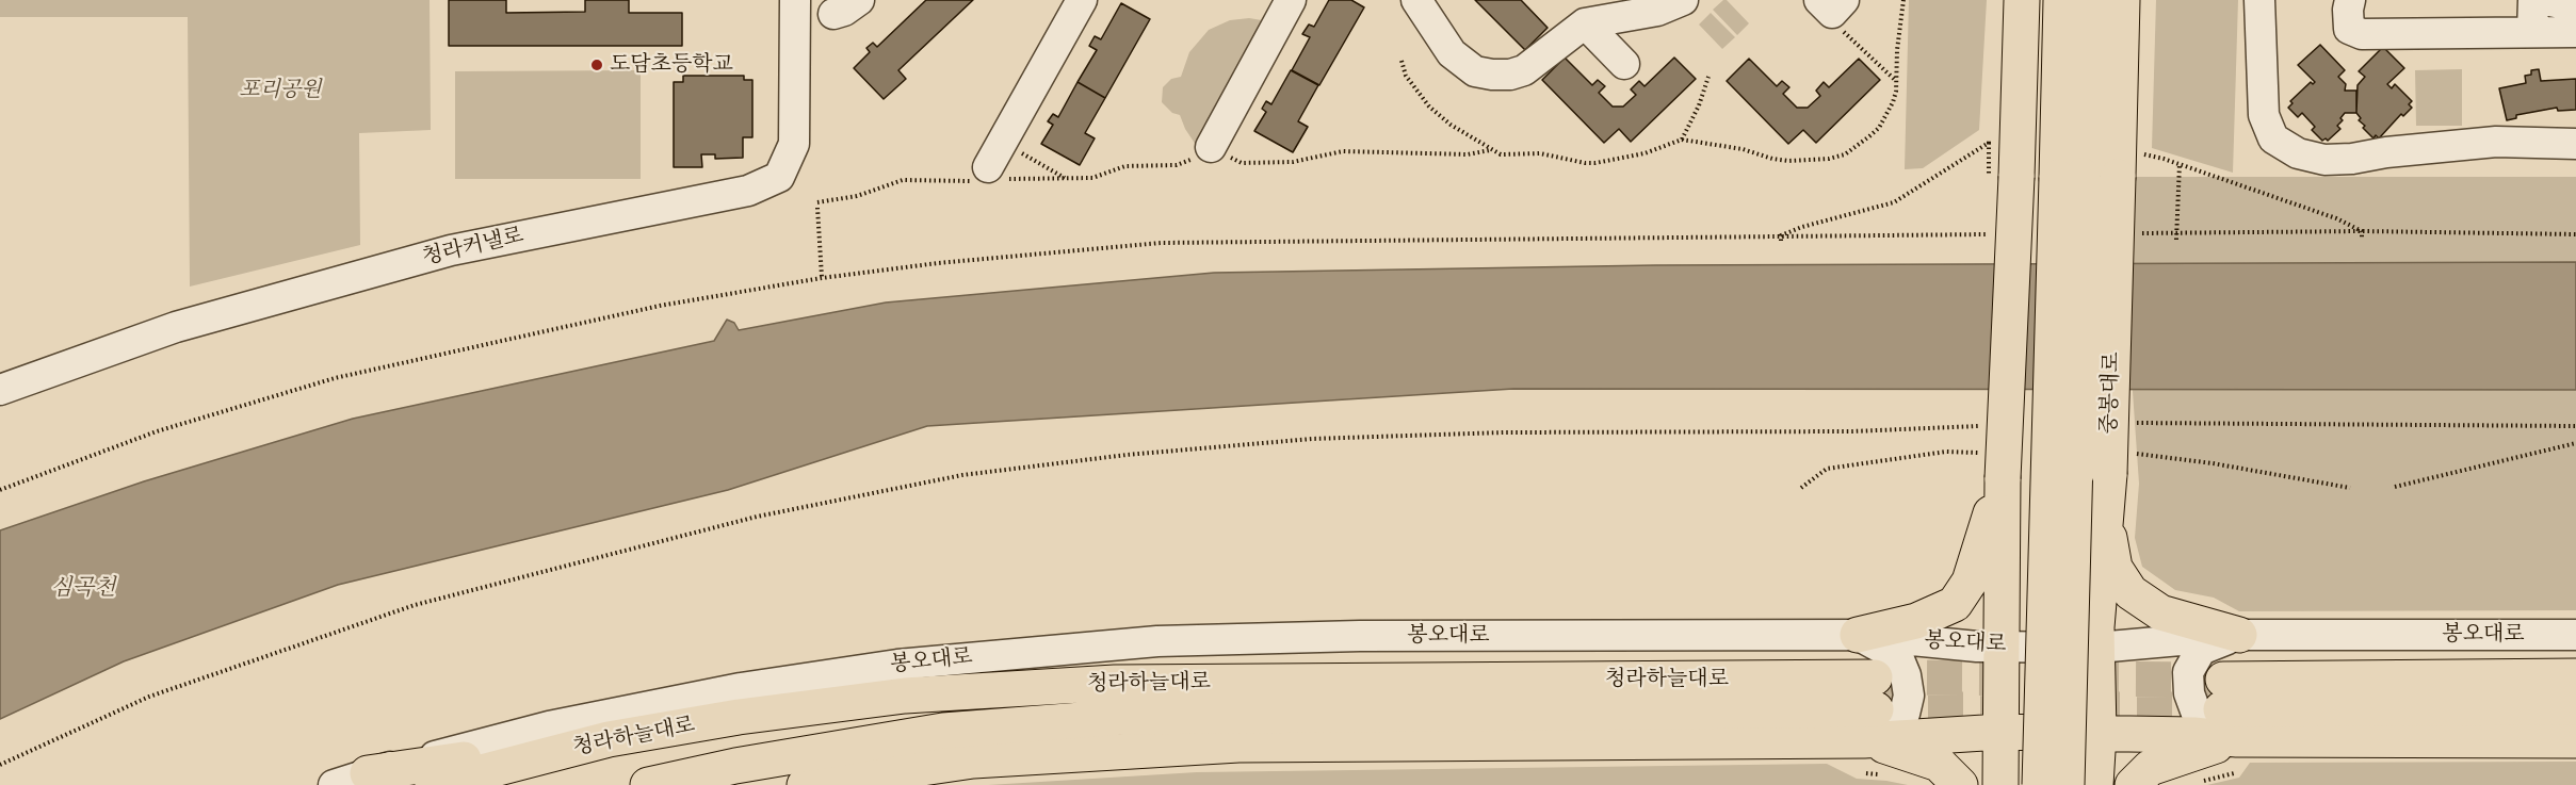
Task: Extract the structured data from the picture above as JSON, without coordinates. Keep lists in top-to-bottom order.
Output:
{
  "streets": {
    "main road": ["중봉대로", "봉오대로", "청라하늘대로"],
    "street": ["청라커낼로"]
  },
  "crossings": [
    ["중봉대로", "봉오대로"]
  ],
  "water": ["심곡천"],
  "parks": ["포리공원"],
  "places": ["도담초등학교"]
}
